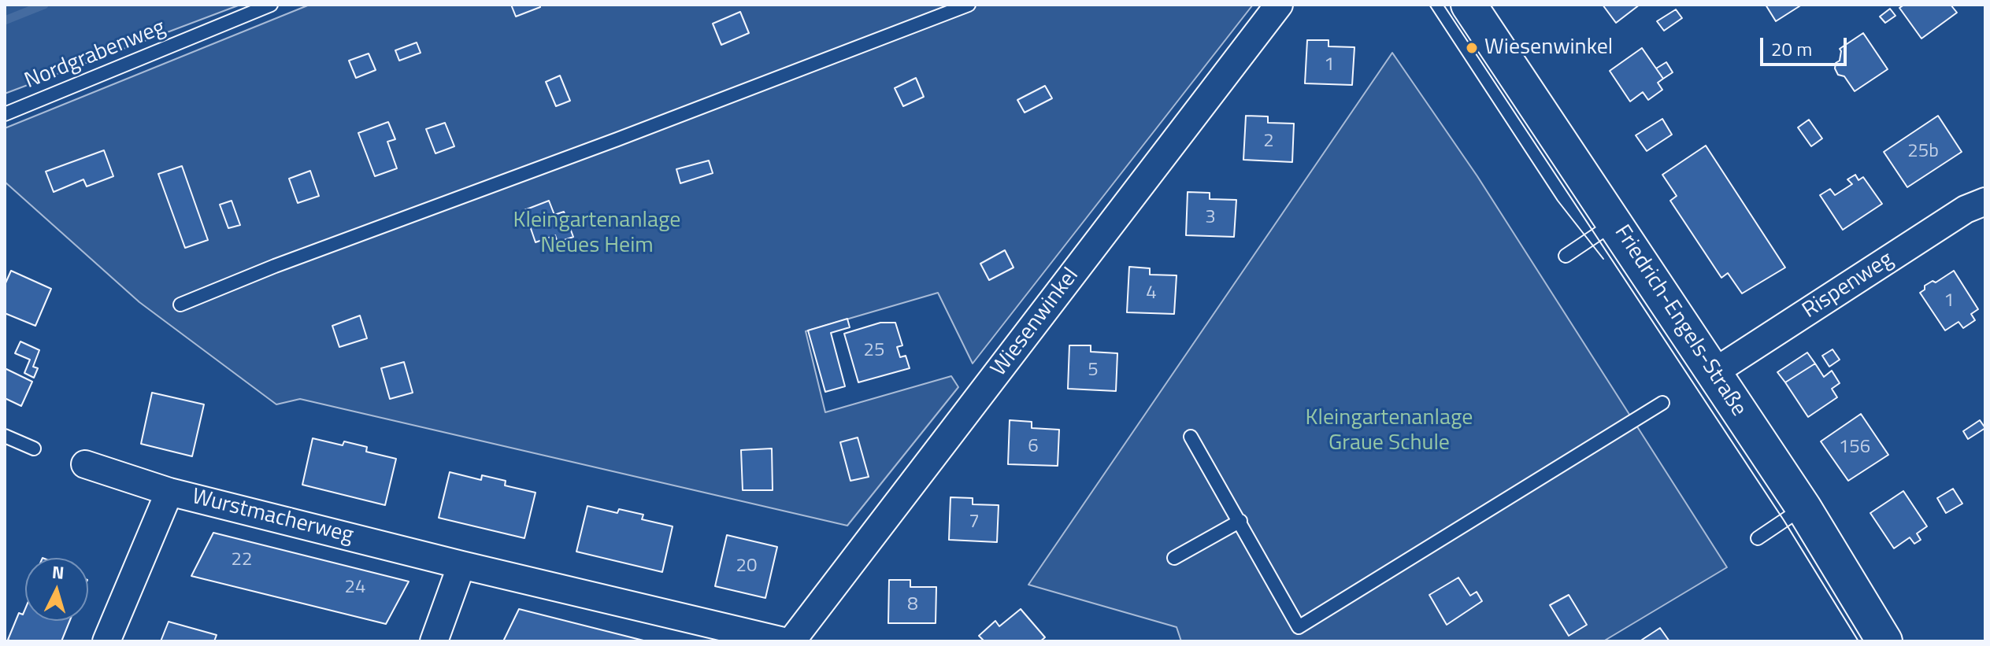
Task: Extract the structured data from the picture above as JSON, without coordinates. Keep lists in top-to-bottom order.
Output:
{
  "streets": {
    "main road": ["Friedrich-Engels-Straße"],
    "street": ["Rispenweg", "Wiesenwinkel", "Wurstmacherweg"],
    "lane": ["Nordgrabenweg"]
  },
  "crossings": [
    ["Rispenweg", "Friedrich-Engels-Straße"]
  ],
  "parks": ["Kleingartenanlage Neues Heim", "Kleingartenanlage Graue Schule"],
  "places": ["Wiesenwinkel"],
  "house_numbers": [
    "1",
    "2",
    "25b",
    "3",
    "4",
    "1",
    "25",
    "5",
    "6",
    "156",
    "7",
    "22",
    "20",
    "24",
    "8"
  ],
  "scale_bar": "20 m",
  "north": "top"
}
